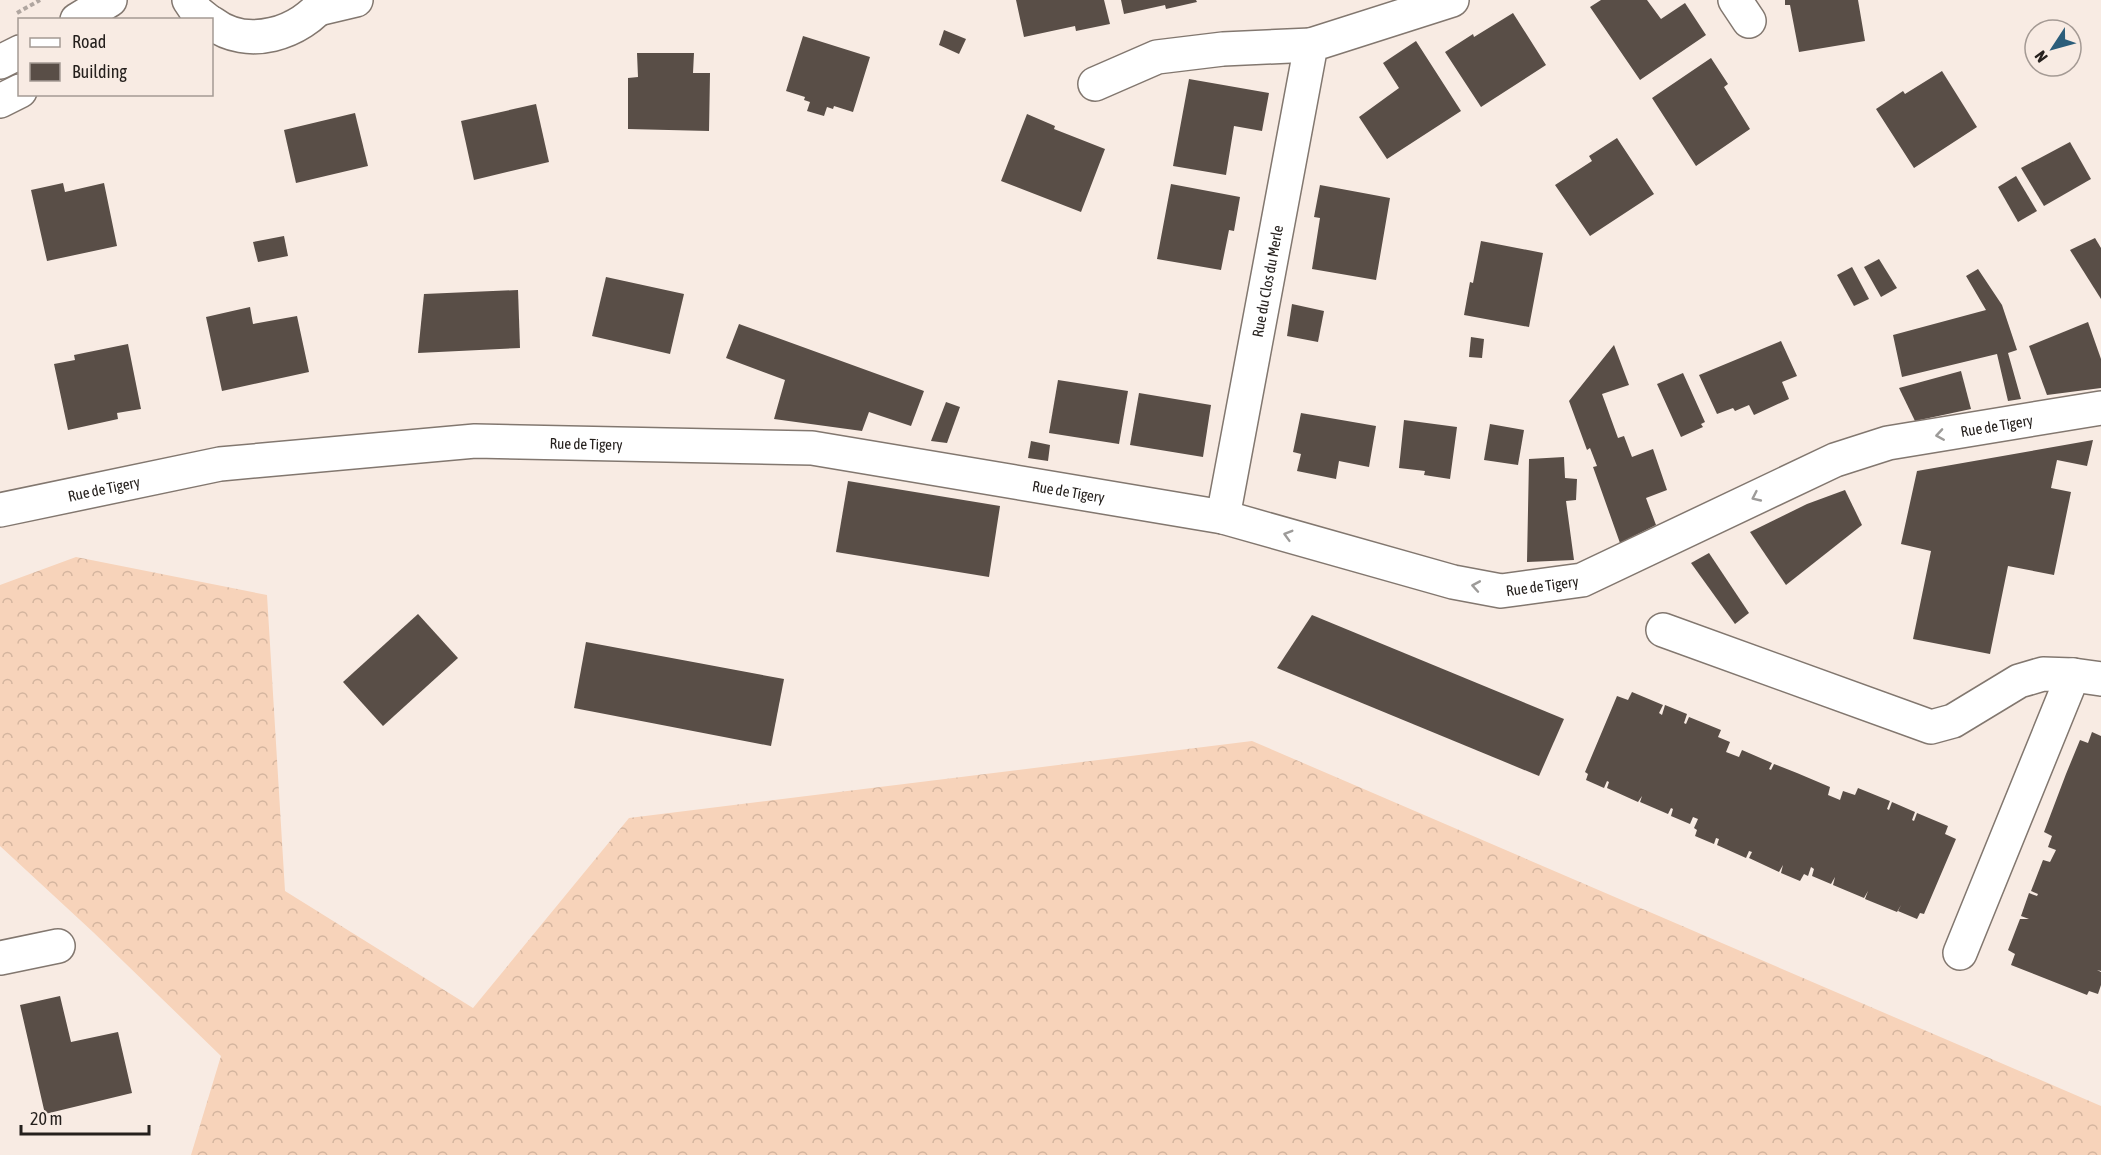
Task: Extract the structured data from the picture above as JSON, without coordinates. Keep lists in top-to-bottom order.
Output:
{
  "streets": {
    "street": ["Rue du Clos du Merle", "Rue de Tigery"]
  },
  "crossings": [
    ["Rue du Clos du Merle", "Rue de Tigery"]
  ],
  "legend": ["Road", "Building"],
  "scale_bar": "20 m",
  "north": "bottom left"
}
